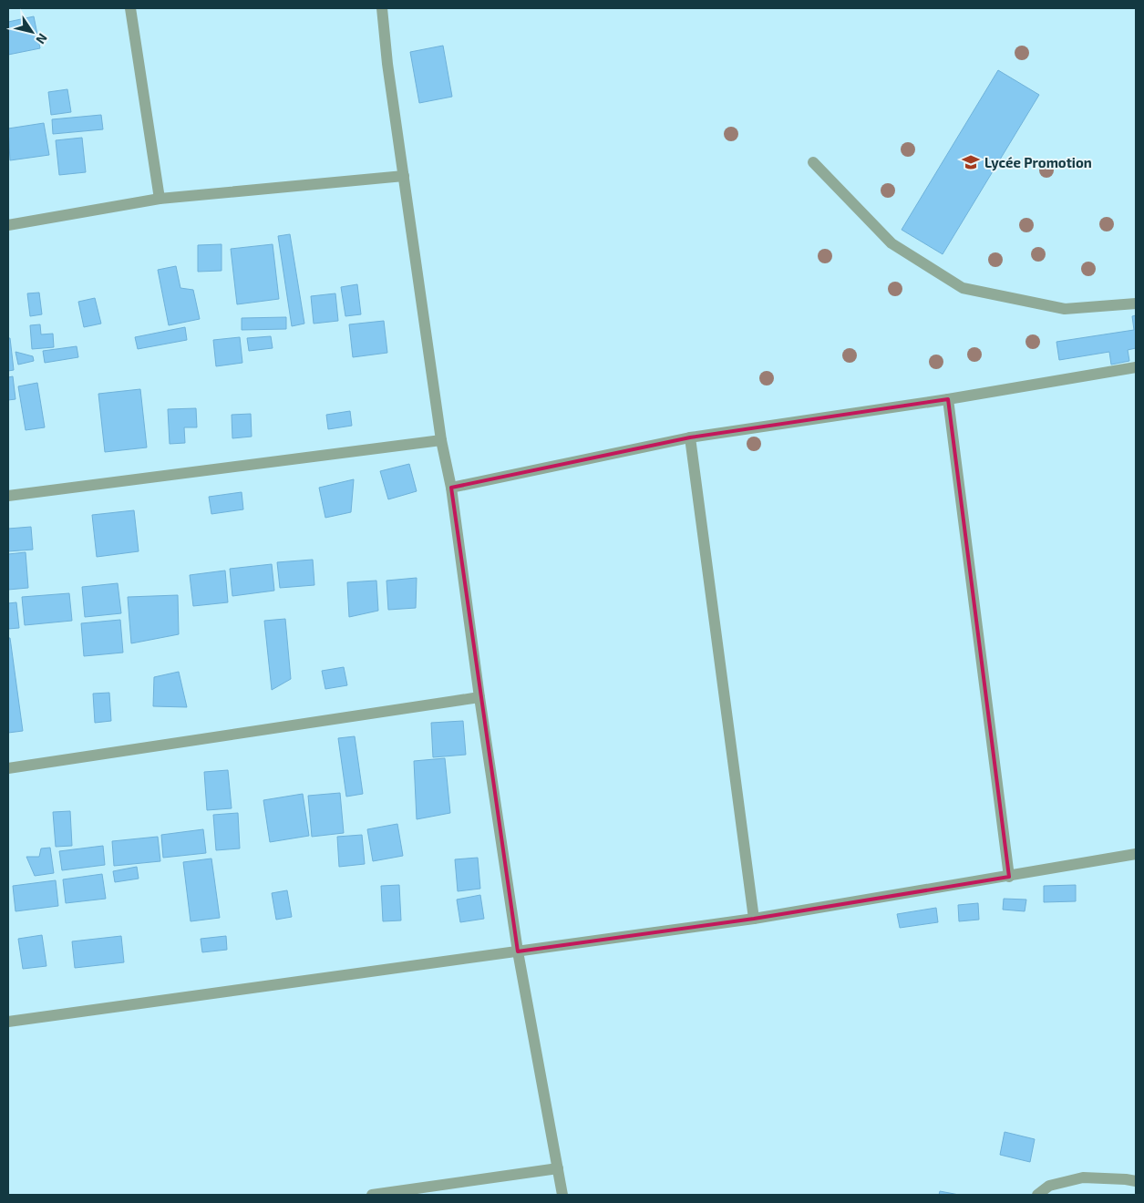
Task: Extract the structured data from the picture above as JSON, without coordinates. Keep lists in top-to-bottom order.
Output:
{
  "places": {
    "school or university": ["Lycée Promotion"]
  },
  "north": "bottom right"
}
